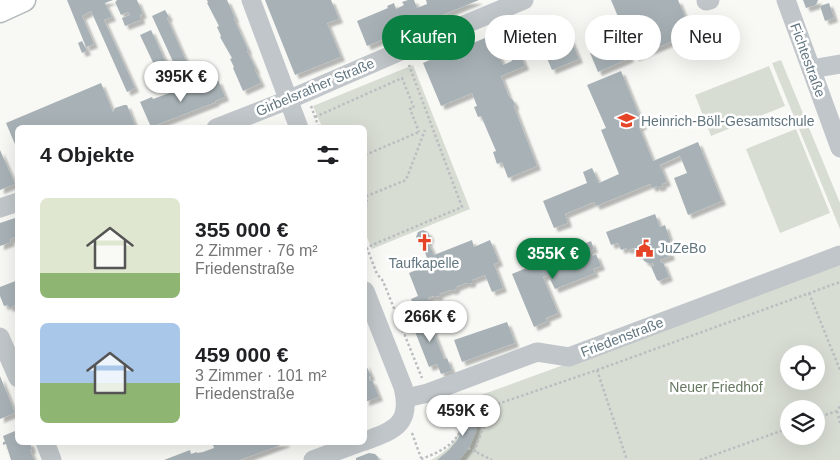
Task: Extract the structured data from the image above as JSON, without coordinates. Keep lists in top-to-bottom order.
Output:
{
  "streets": {
    "street": ["Fichtestraße", "Girbelsrather Straße", "Friedenstraße"]
  },
  "parks": ["Neuer Friedhof"],
  "places": {
    "school or university": ["Heinrich-Böll-Gesamtschule"],
    "church": ["Taufkapelle"],
    "public building": ["JuZeBo"]
  },
  "page": {
    "chip": [
      "Kaufen",
      "Mieten",
      "Filter",
      "Neu"
    ],
    "price": [
      "395K €",
      "355K €",
      "266K €",
      "459K €"
    ],
    "heading": "4 Objekte",
    "list": [
      {
        "name": "355 000 €",
        "note": "2 Zimmer · 76 m² · Friedenstraße"
      },
      {
        "name": "459 000 €",
        "note": "3 Zimmer · 101 m² · Friedenstraße"
      }
    ]
  }
}
